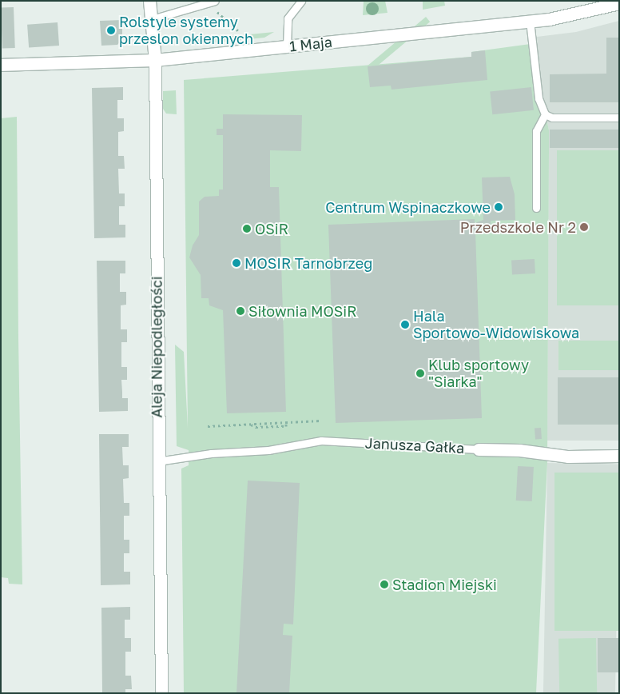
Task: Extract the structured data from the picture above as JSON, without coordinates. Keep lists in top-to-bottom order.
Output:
{
  "streets": {
    "street": ["1 Maja", "Aleja Niepodległości", "Janusza Gałka"]
  },
  "crossings": [
    ["1 Maja", "Aleja Niepodległości"],
    ["Aleja Niepodległości", "Janusza Gałka"]
  ],
  "places": [
    "Rolstyle systemy przeslon okiennych",
    "Centrum Wspinaczkowe",
    "Przedszkole Nr 2",
    "OSiR",
    "MOSIR Tarnobrzeg",
    "Siłownia MOSiR",
    "Hala Sportowo-Widowiskowa",
    "Klub sportowy \"Siarka\"",
    "Stadion Miejski"
  ]
}
